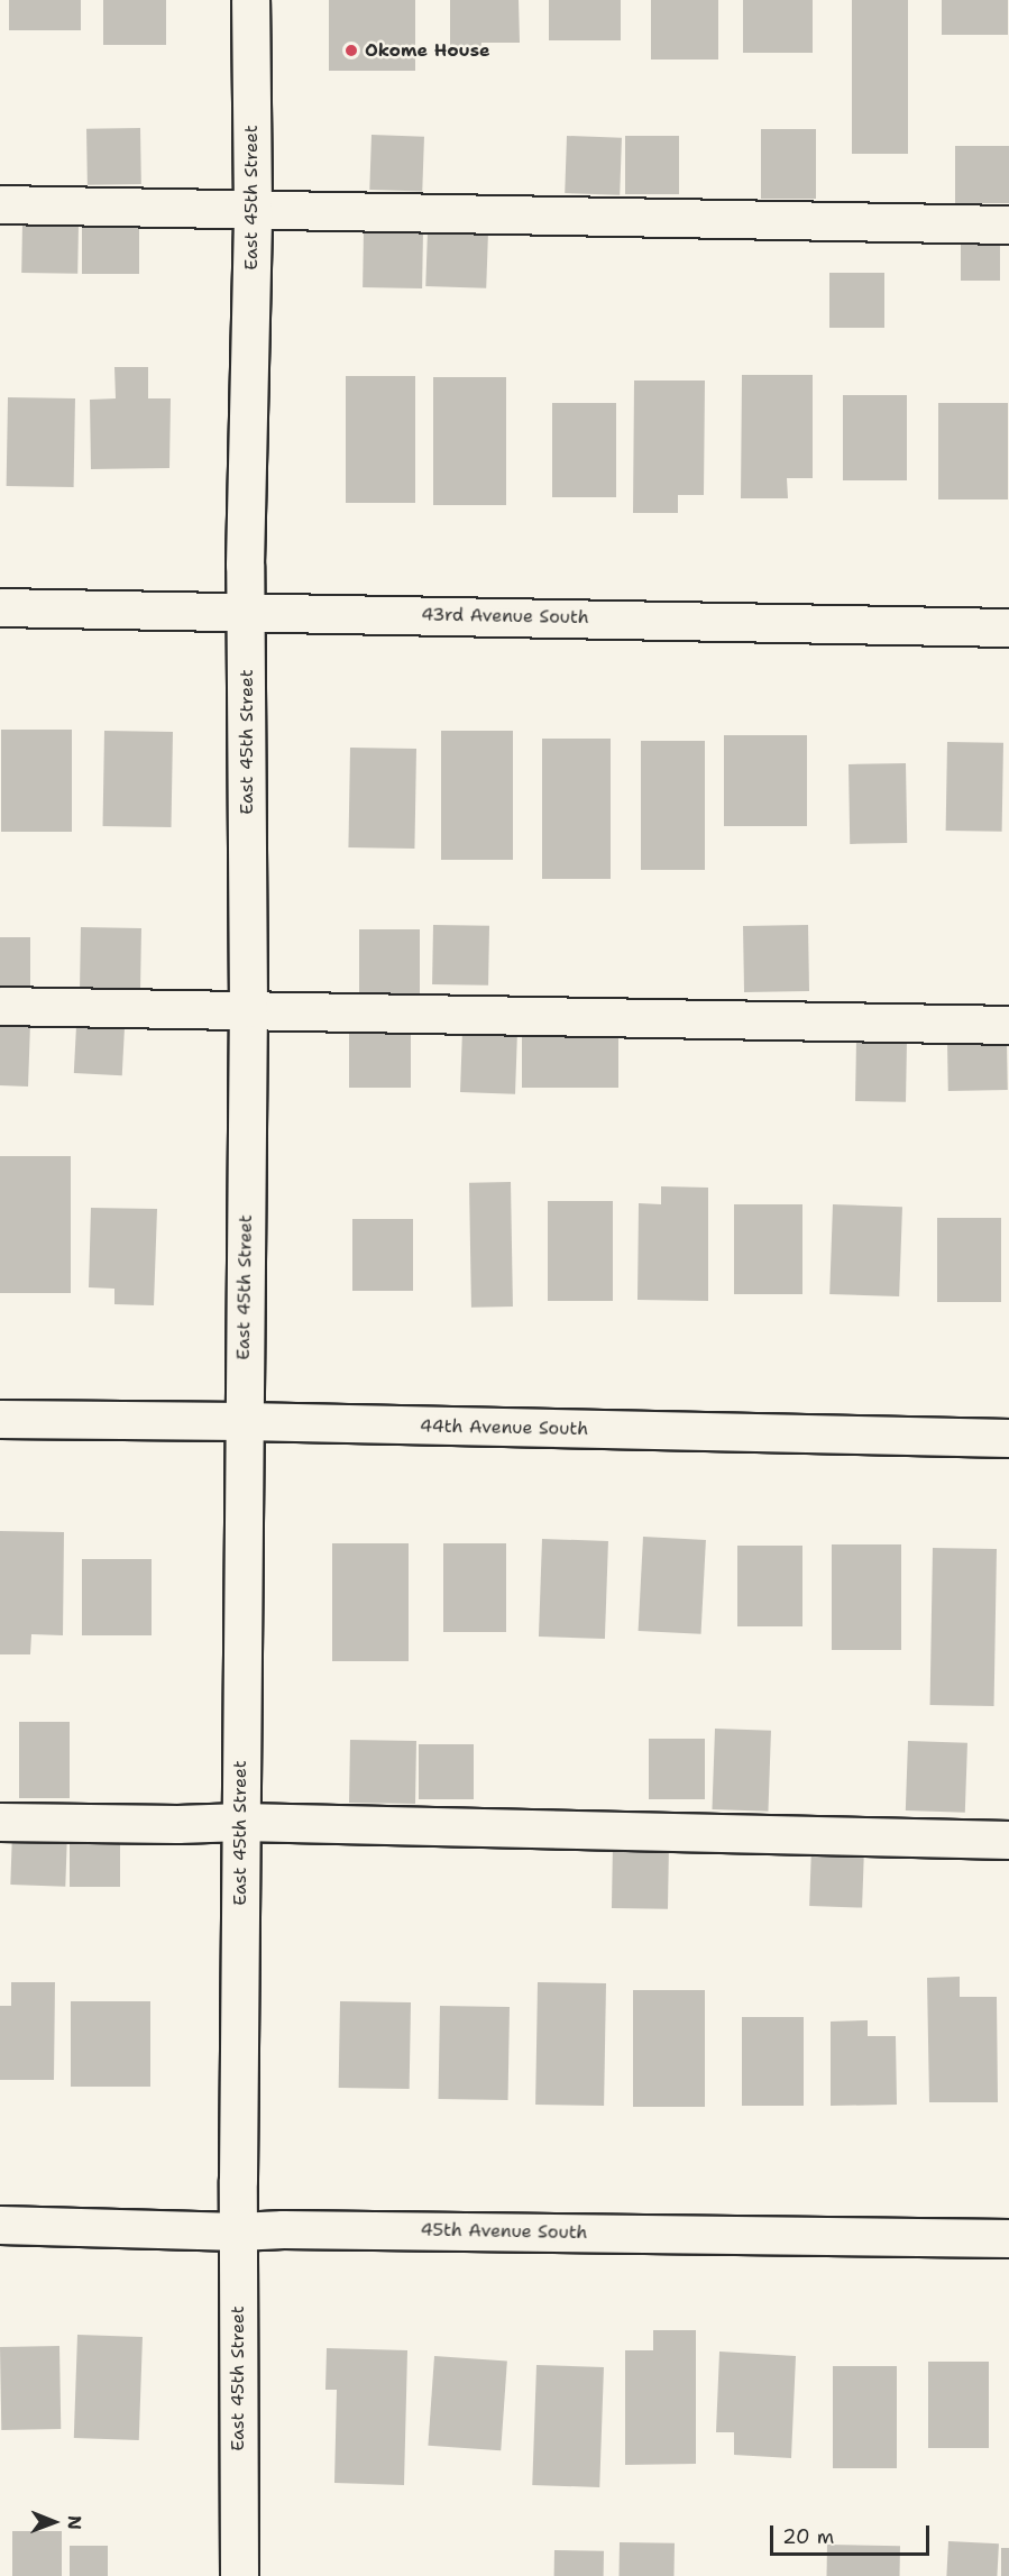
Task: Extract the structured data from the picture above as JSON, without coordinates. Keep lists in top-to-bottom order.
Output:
{
  "streets": {
    "street": [
      "East 45th Street",
      "43rd Avenue South",
      "44th Avenue South",
      "45th Avenue South"
    ]
  },
  "crossings": [
    ["East 45th Street", "43rd Avenue South"],
    ["East 45th Street", "44th Avenue South"],
    ["East 45th Street", "45th Avenue South"]
  ],
  "places": ["Okome House"],
  "scale_bar": "20 m",
  "north": "right"
}
